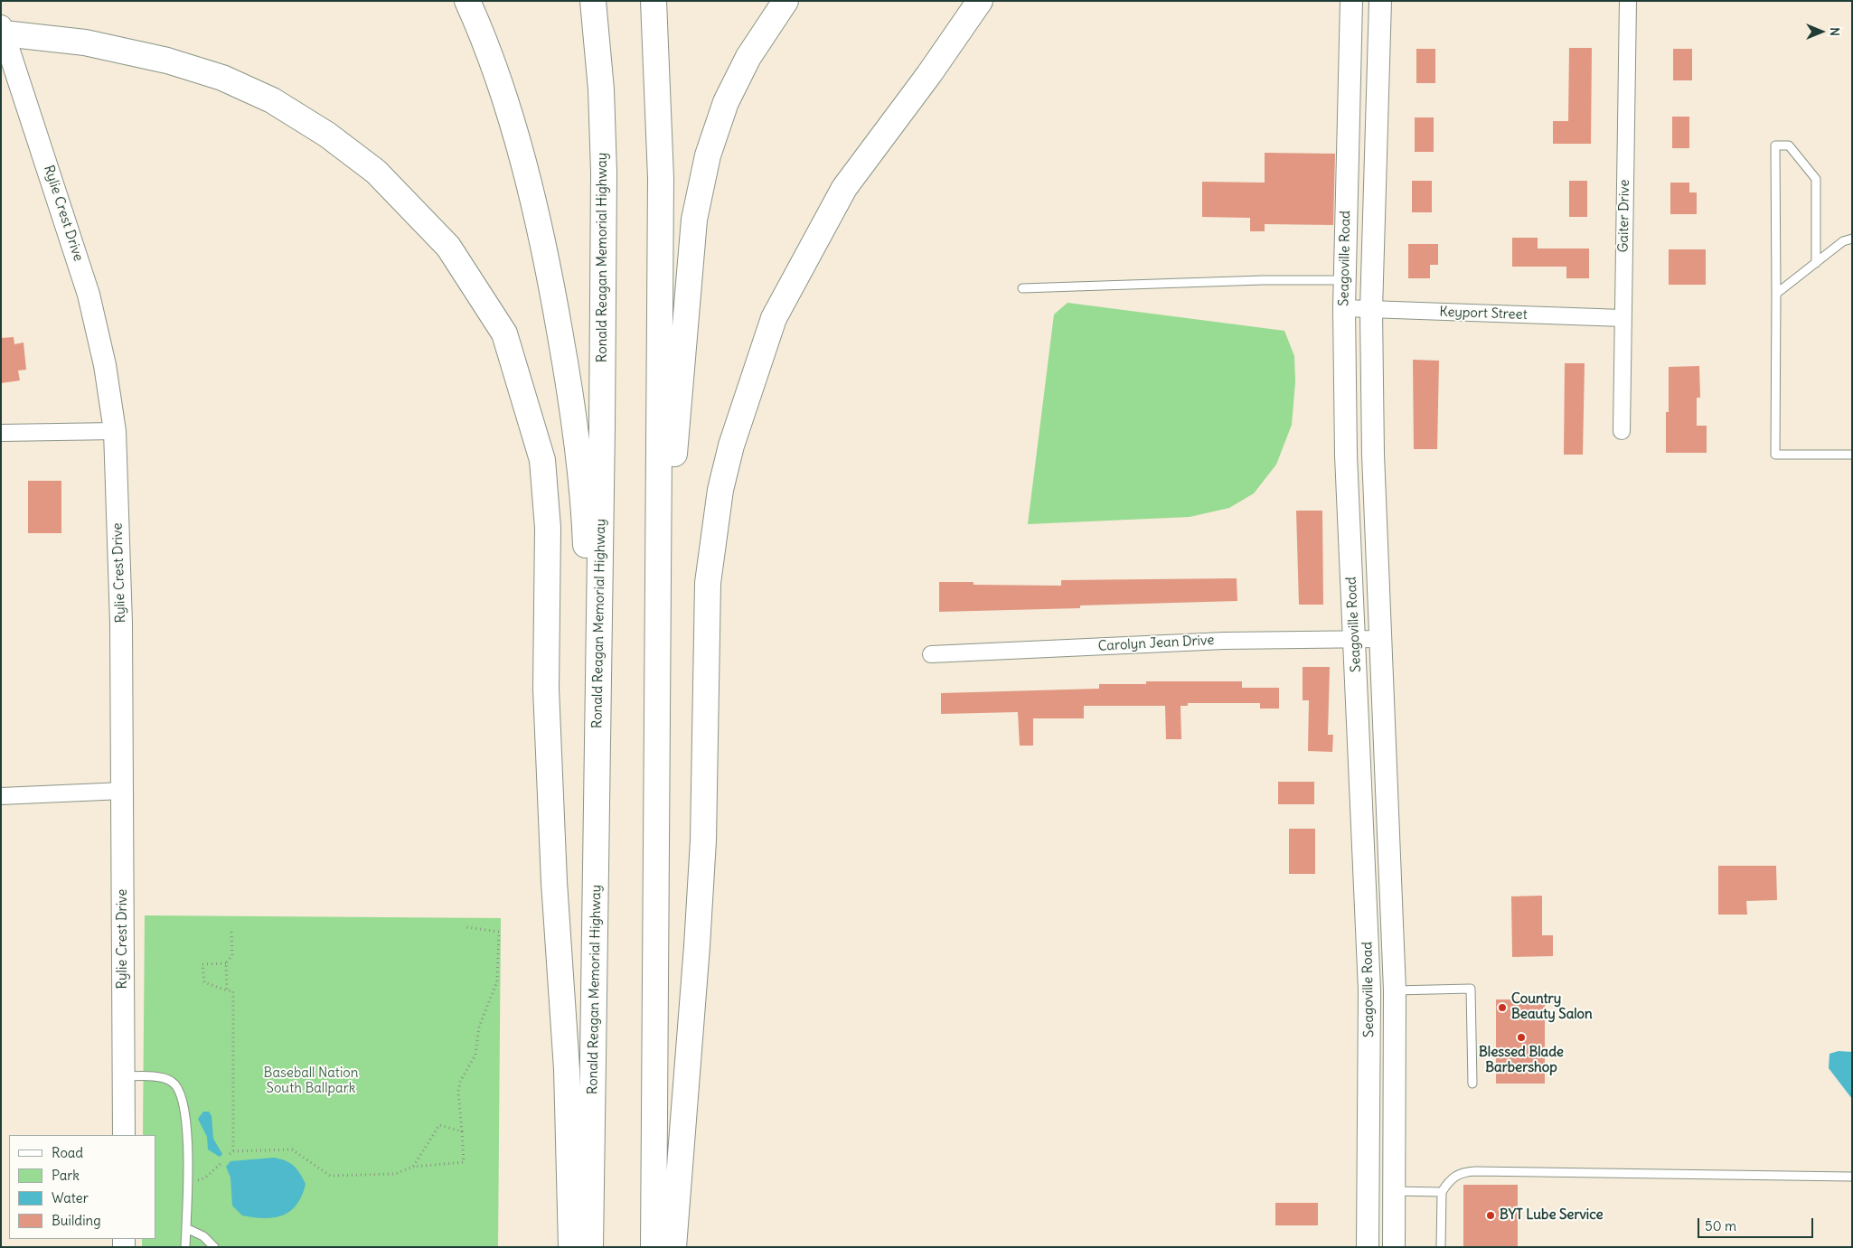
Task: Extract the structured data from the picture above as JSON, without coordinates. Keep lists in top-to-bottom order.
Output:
{
  "streets": {
    "highway": ["Ronald Reagan Memorial Highway"],
    "main road": ["Rylie Crest Drive", "Seagoville Road"],
    "street": ["Gaiter Drive", "Keyport Street", "Carolyn Jean Drive"]
  },
  "crossings": [
    ["Gaiter Drive", "Keyport Street"],
    ["Seagoville Road", "Keyport Street"],
    ["Seagoville Road", "Carolyn Jean Drive"]
  ],
  "parks": ["Baseball Nation South Ballpark"],
  "places": ["Country Beauty Salon", "Blessed Blade Barbershop", "BYT Lube Service"],
  "legend": [
    "Road",
    "Park",
    "Water",
    "Building"
  ],
  "scale_bar": "50 m",
  "north": "right"
}
